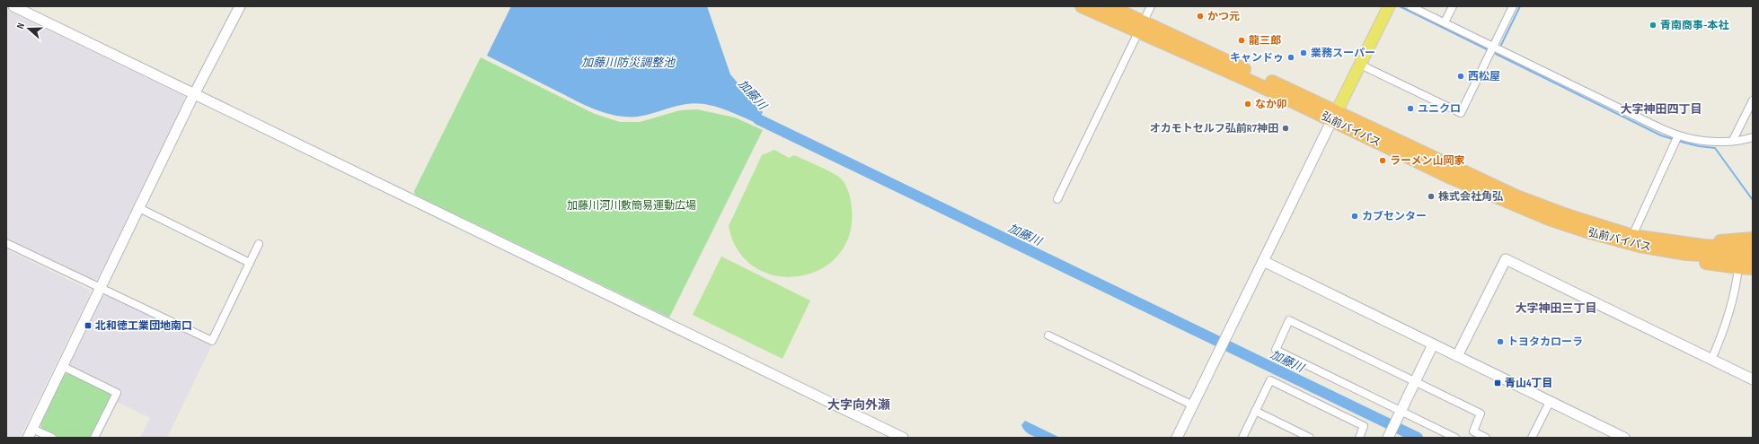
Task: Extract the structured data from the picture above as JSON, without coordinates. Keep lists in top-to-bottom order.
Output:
{
  "streets": {
    "highway": ["弘前バイパス"]
  },
  "districts": ["大字神田四丁目", "大字神田三丁目", "大字向外瀬"],
  "water": ["加藤川防災調整池", "加藤川"],
  "parks": ["加藤川河川敷簡易運動広場"],
  "places": {
    "other": [
      "かつ元",
      "青南商事-本社",
      "龍三郎",
      "業務スーパー",
      "キャンドゥ",
      "西松屋",
      "なか卯",
      "ユニクロ",
      "オカモトセルフ弘前R7神田",
      "ラーメン山岡家",
      "株式会社角弘",
      "カブセンター",
      "トヨタカローラ"
    ],
    "transit": ["北和徳工業団地南口", "青山4丁目"]
  },
  "north": "left"
}
